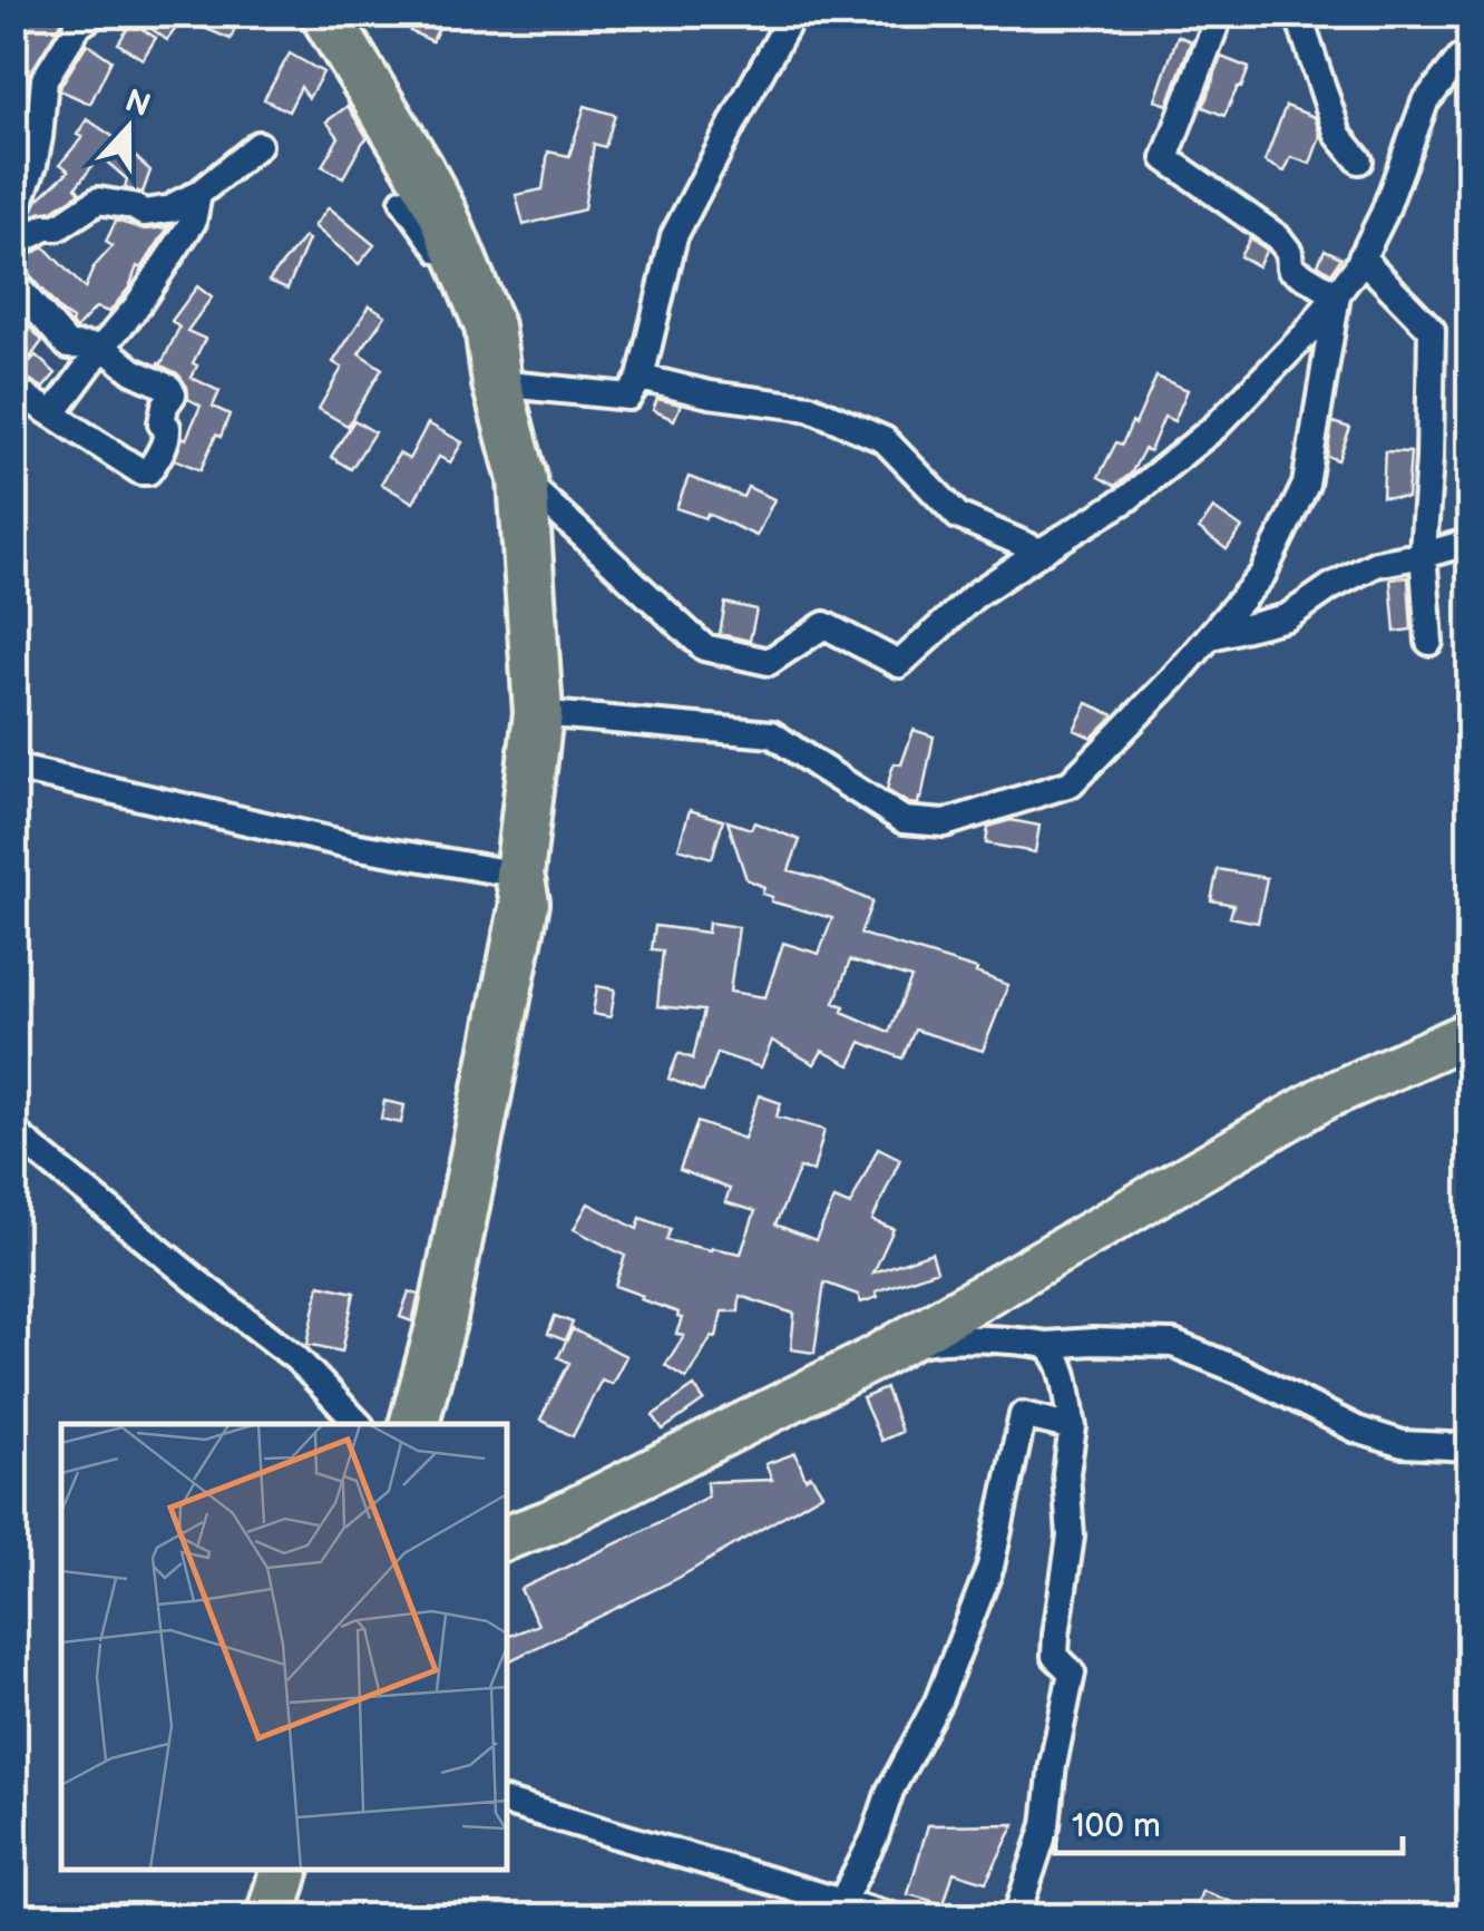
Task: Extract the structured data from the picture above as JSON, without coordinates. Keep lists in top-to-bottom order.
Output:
{
  "scale_bar": "100 m",
  "north": "top"
}
